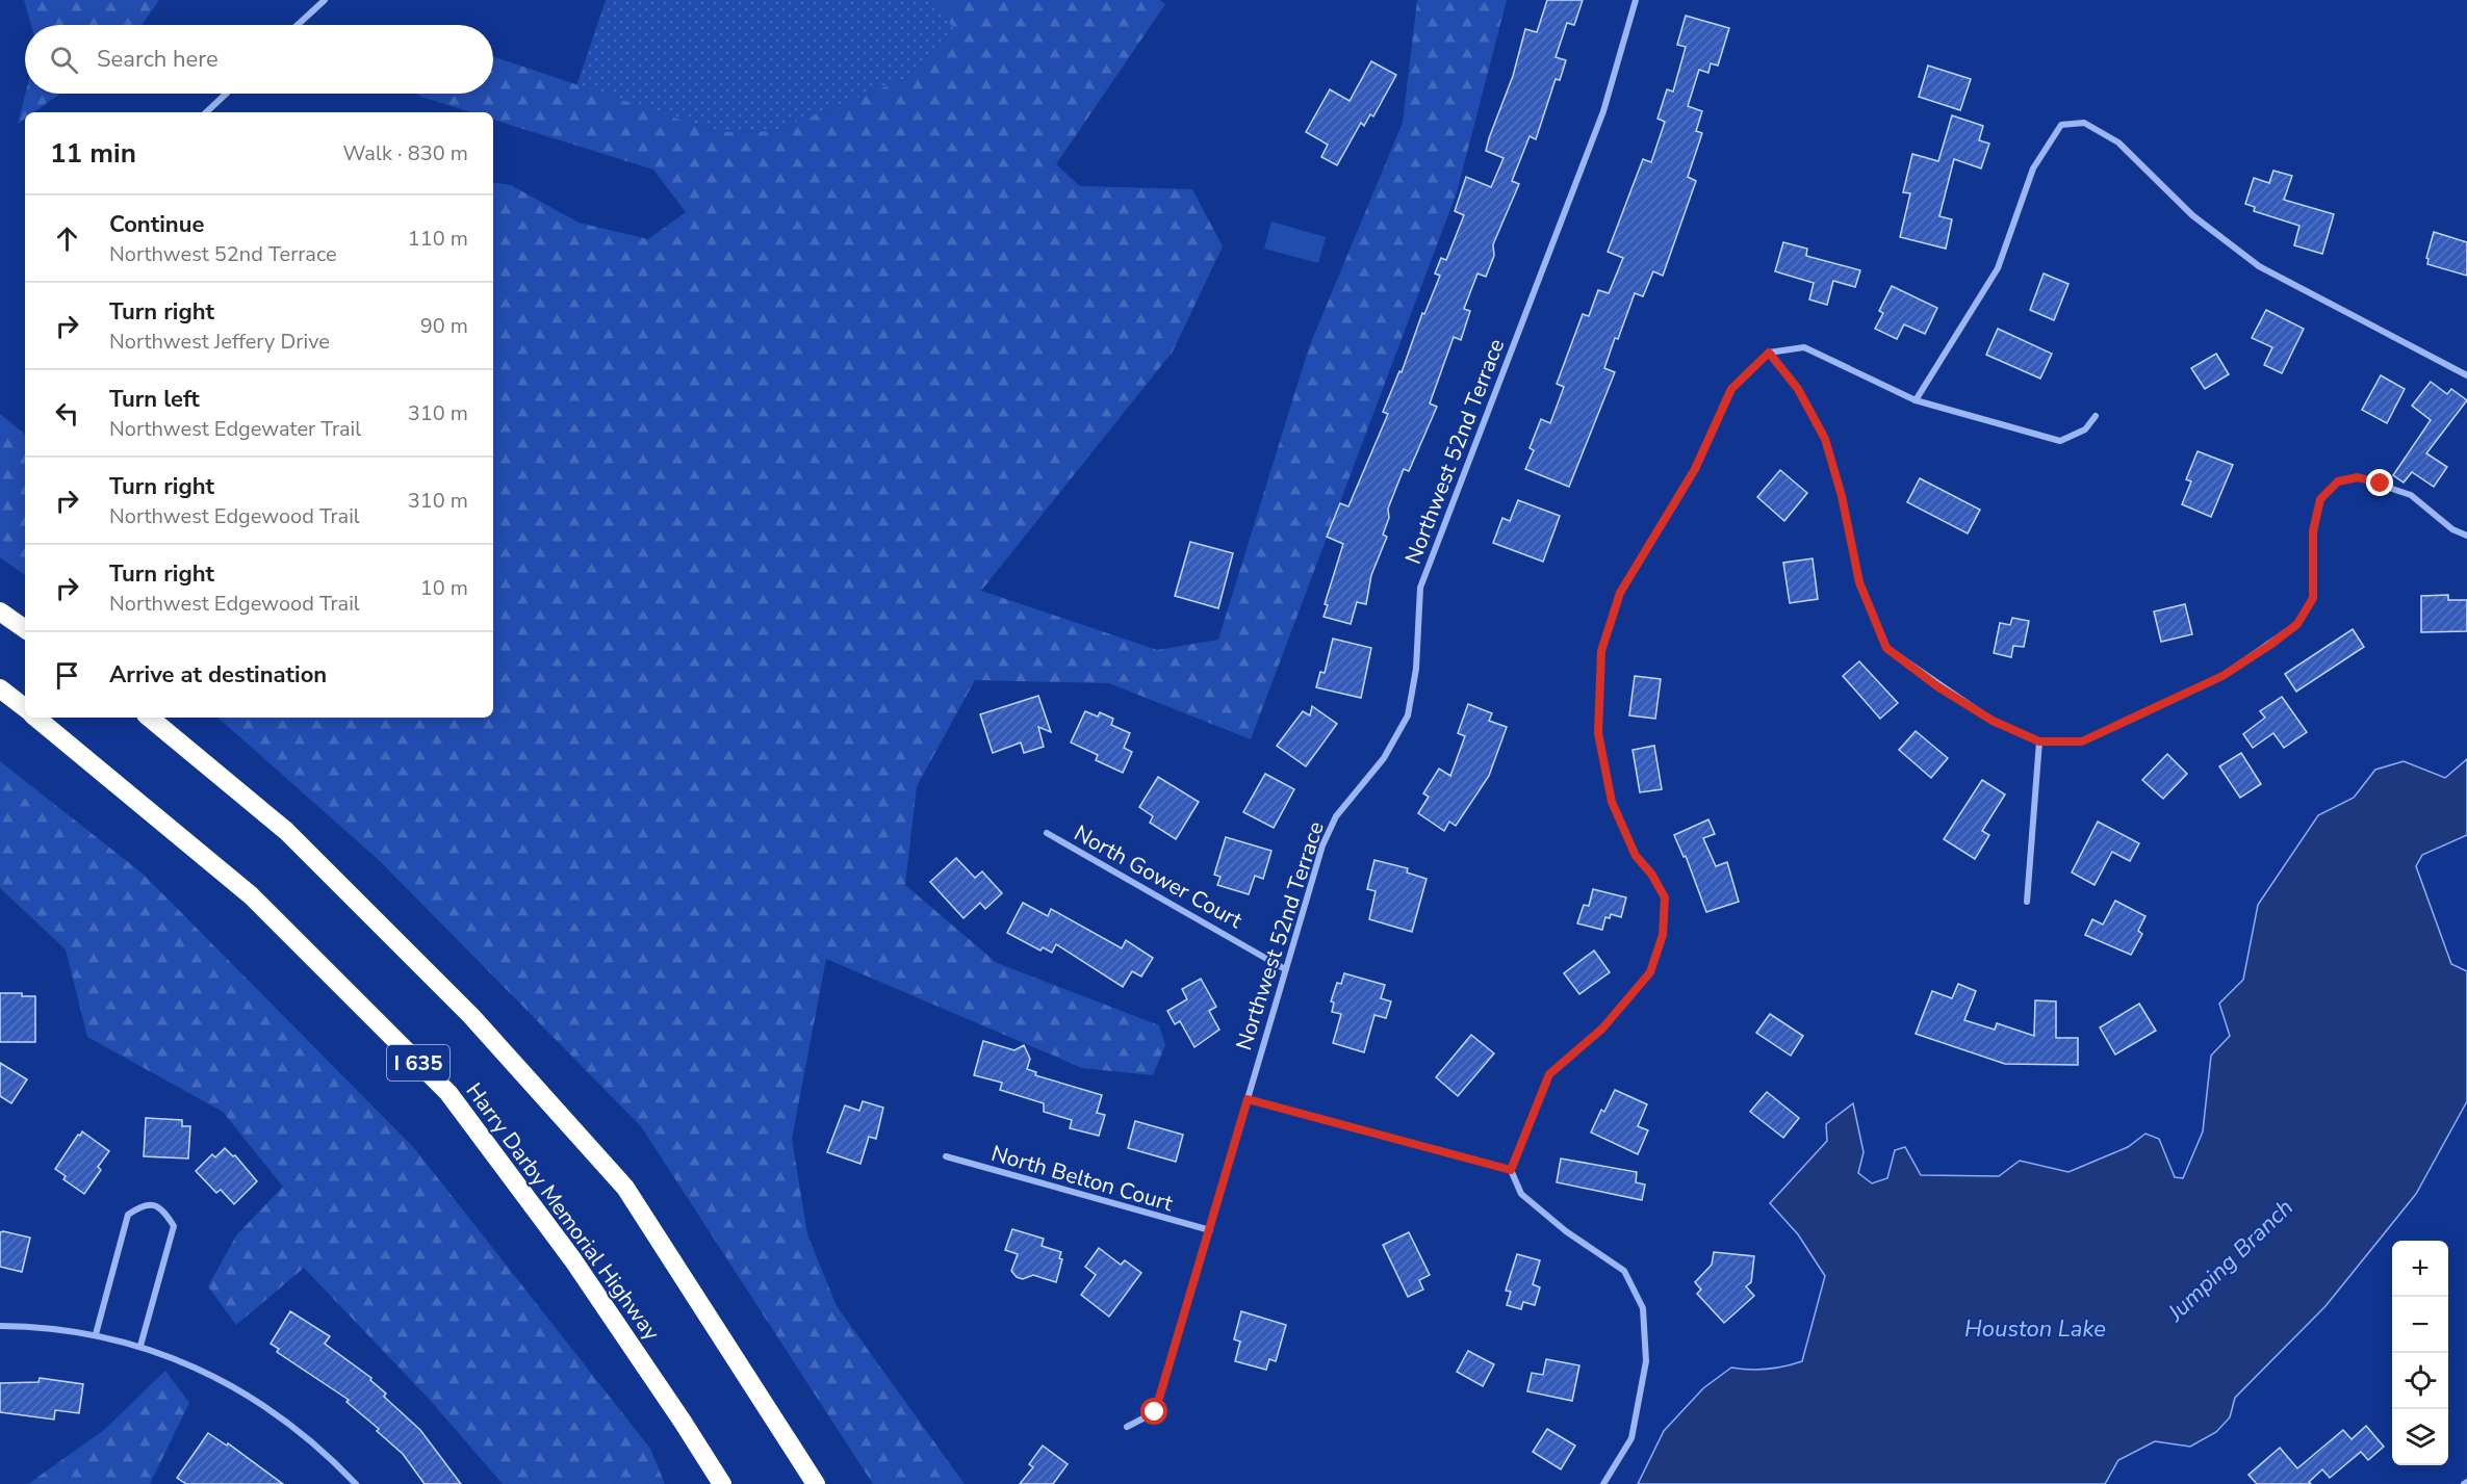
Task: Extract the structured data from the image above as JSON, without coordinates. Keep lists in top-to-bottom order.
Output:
{
  "streets": {
    "highway": ["I 635", "Harry Darby Memorial Highway"],
    "street": ["Northwest 52nd Terrace", "North Gower Court", "North Belton Court"]
  },
  "crossings": [
    ["Northwest 52nd Terrace", "North Gower Court"],
    ["Northwest 52nd Terrace", "North Belton Court"]
  ],
  "water": ["Jumping Branch", "Houston Lake"],
  "page": {
    "search": "Search here",
    "heading": ["11 min", "Walk · 830 m"],
    "list": [
      ["Continue", "Northwest 52nd Terrace", "110 m"],
      ["Turn right", "Northwest Jeffery Drive", "90 m"],
      ["Turn left", "Northwest Edgewater Trail", "310 m"],
      ["Turn right", "Northwest Edgewood Trail", "310 m"],
      ["Turn right", "Northwest Edgewood Trail", "10 m"],
      "Arrive at destination"
    ],
    "map_buttons": ["+", "−"]
  }
}
